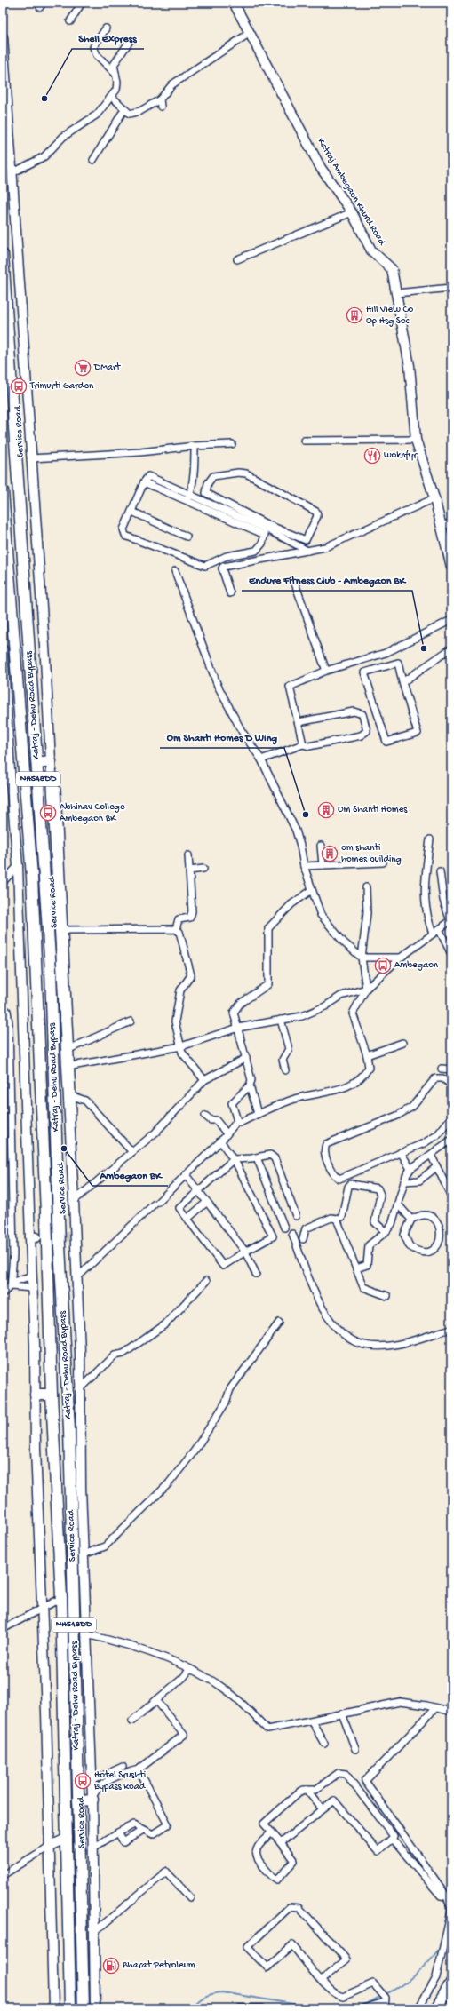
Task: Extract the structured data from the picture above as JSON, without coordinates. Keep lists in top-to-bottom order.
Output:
{
  "streets": {
    "highway": ["Katraj - Dehu Road Bypass", "NH548DD"],
    "street": ["Katraj Ambegaon Khurd Road", "Service Road"]
  },
  "places": {
    "other": [
      "Shell Express",
      "Endure Fitness Club - Ambegaon BK",
      "Om Shanti Homes D Wing",
      "Ambegaon BK"
    ],
    "building": ["Hill View Co Op Hsg Soc", "Om Shanti Homes", "om shanti homes building"],
    "supermarket": ["DMart"],
    "bus stop": [
      "Trimurti Garden",
      "Abhinav College Ambegaon BK",
      "Ambegaon",
      "Hotel Srushti Bypass Road"
    ],
    "restaurant": ["woknfyr"],
    "fuel station": ["Bharat Petroleum"]
  }
}
